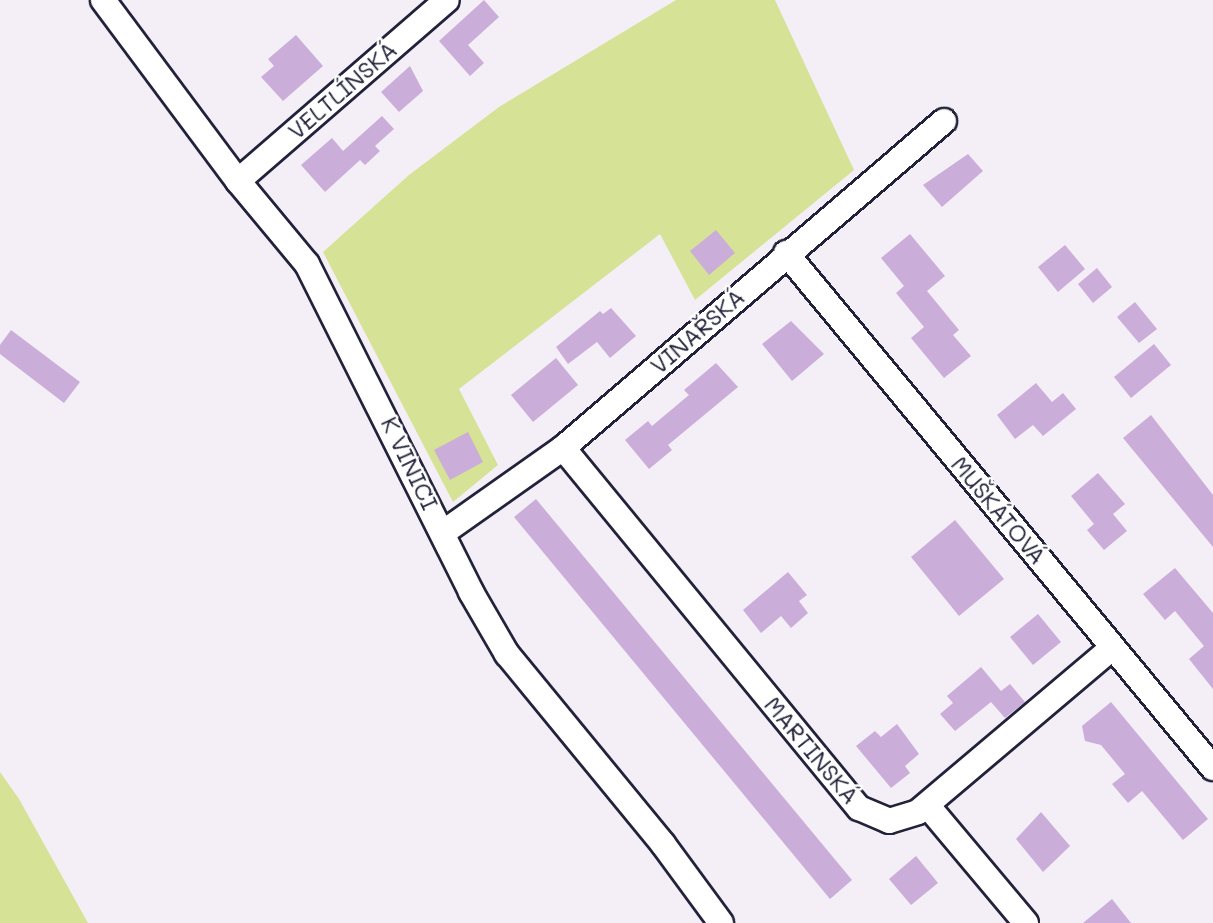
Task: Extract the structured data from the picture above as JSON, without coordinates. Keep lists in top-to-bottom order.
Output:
{
  "streets": {
    "street": [
      "VELTLÍNSKÁ",
      "VINAŘSKÁ",
      "K VINICI",
      "MUŠKÁTOVÁ",
      "MARTINSKÁ"
    ]
  },
  "crossings": [
    ["VELTLÍNSKÁ", "K VINICI"],
    ["VINAŘSKÁ", "K VINICI"],
    ["VINAŘSKÁ", "MUŠKÁTOVÁ"],
    ["VINAŘSKÁ", "MARTINSKÁ"],
    ["MUŠKÁTOVÁ", "MARTINSKÁ"]
  ]
}
